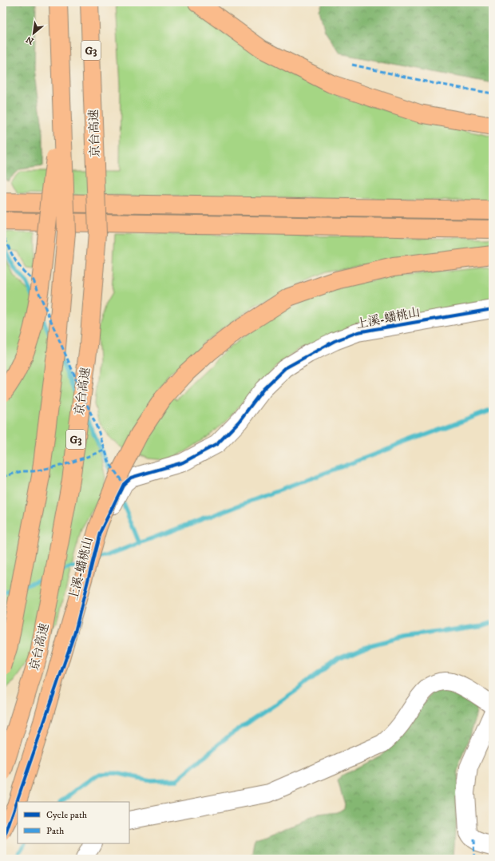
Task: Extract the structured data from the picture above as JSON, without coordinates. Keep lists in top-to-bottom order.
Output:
{
  "streets": {
    "highway": ["G3", "京台高速"],
    "street": ["上溪-蟠桃山"]
  },
  "legend": ["Cycle path", "Path"],
  "north": "bottom left"
}
